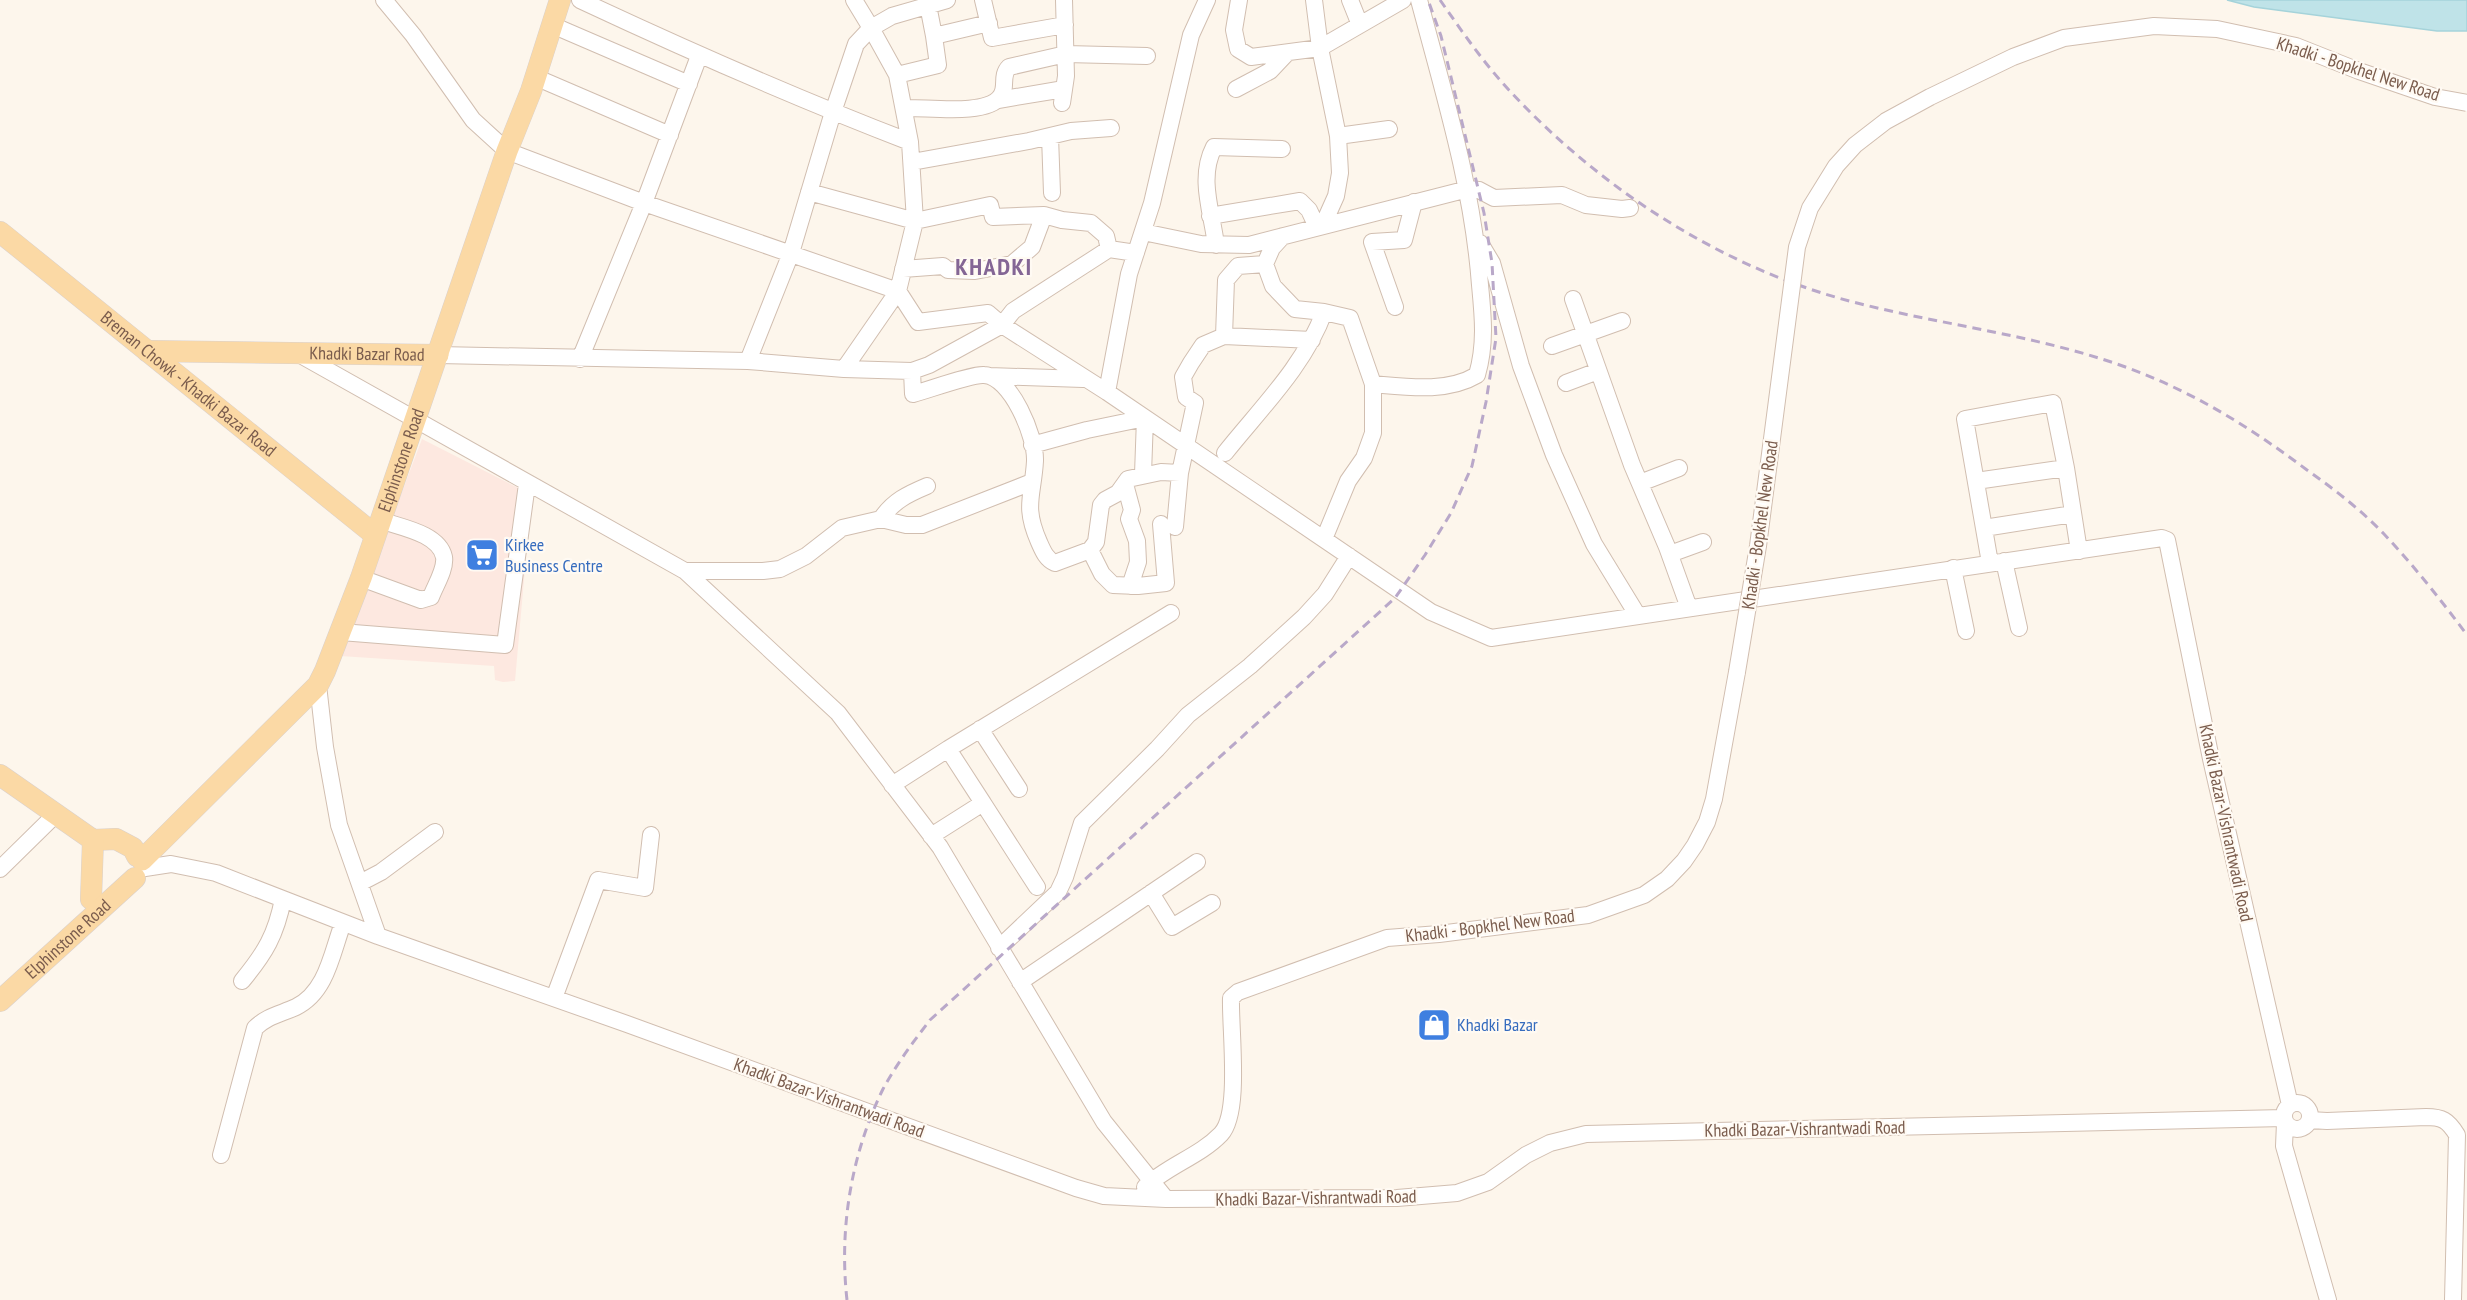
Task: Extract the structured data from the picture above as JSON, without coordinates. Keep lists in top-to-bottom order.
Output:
{
  "streets": {
    "main road": ["Khadki Bazar Road", "Breman Chowk - Khadki Bazar Road", "Elphinstone Road"],
    "street": ["Khadki - Bopkhel New Road", "Khadki Bazar-Vishrantwadi Road"]
  },
  "crossings": [
    ["Khadki - Bopkhel New Road", "Khadki Bazar Road"],
    ["Khadki - Bopkhel New Road", "Khadki Bazar-Vishrantwadi Road"],
    ["Khadki Bazar Road", "Breman Chowk - Khadki Bazar Road"],
    ["Khadki Bazar Road", "Elphinstone Road"],
    ["Khadki Bazar Road", "Khadki Bazar-Vishrantwadi Road"],
    ["Breman Chowk - Khadki Bazar Road", "Elphinstone Road"],
    ["Elphinstone Road", "Khadki Bazar-Vishrantwadi Road"]
  ],
  "districts": ["KHADKI"],
  "places": {
    "supermarket": ["Kirkee Business Centre"],
    "shop": ["Khadki Bazar"]
  }
}
